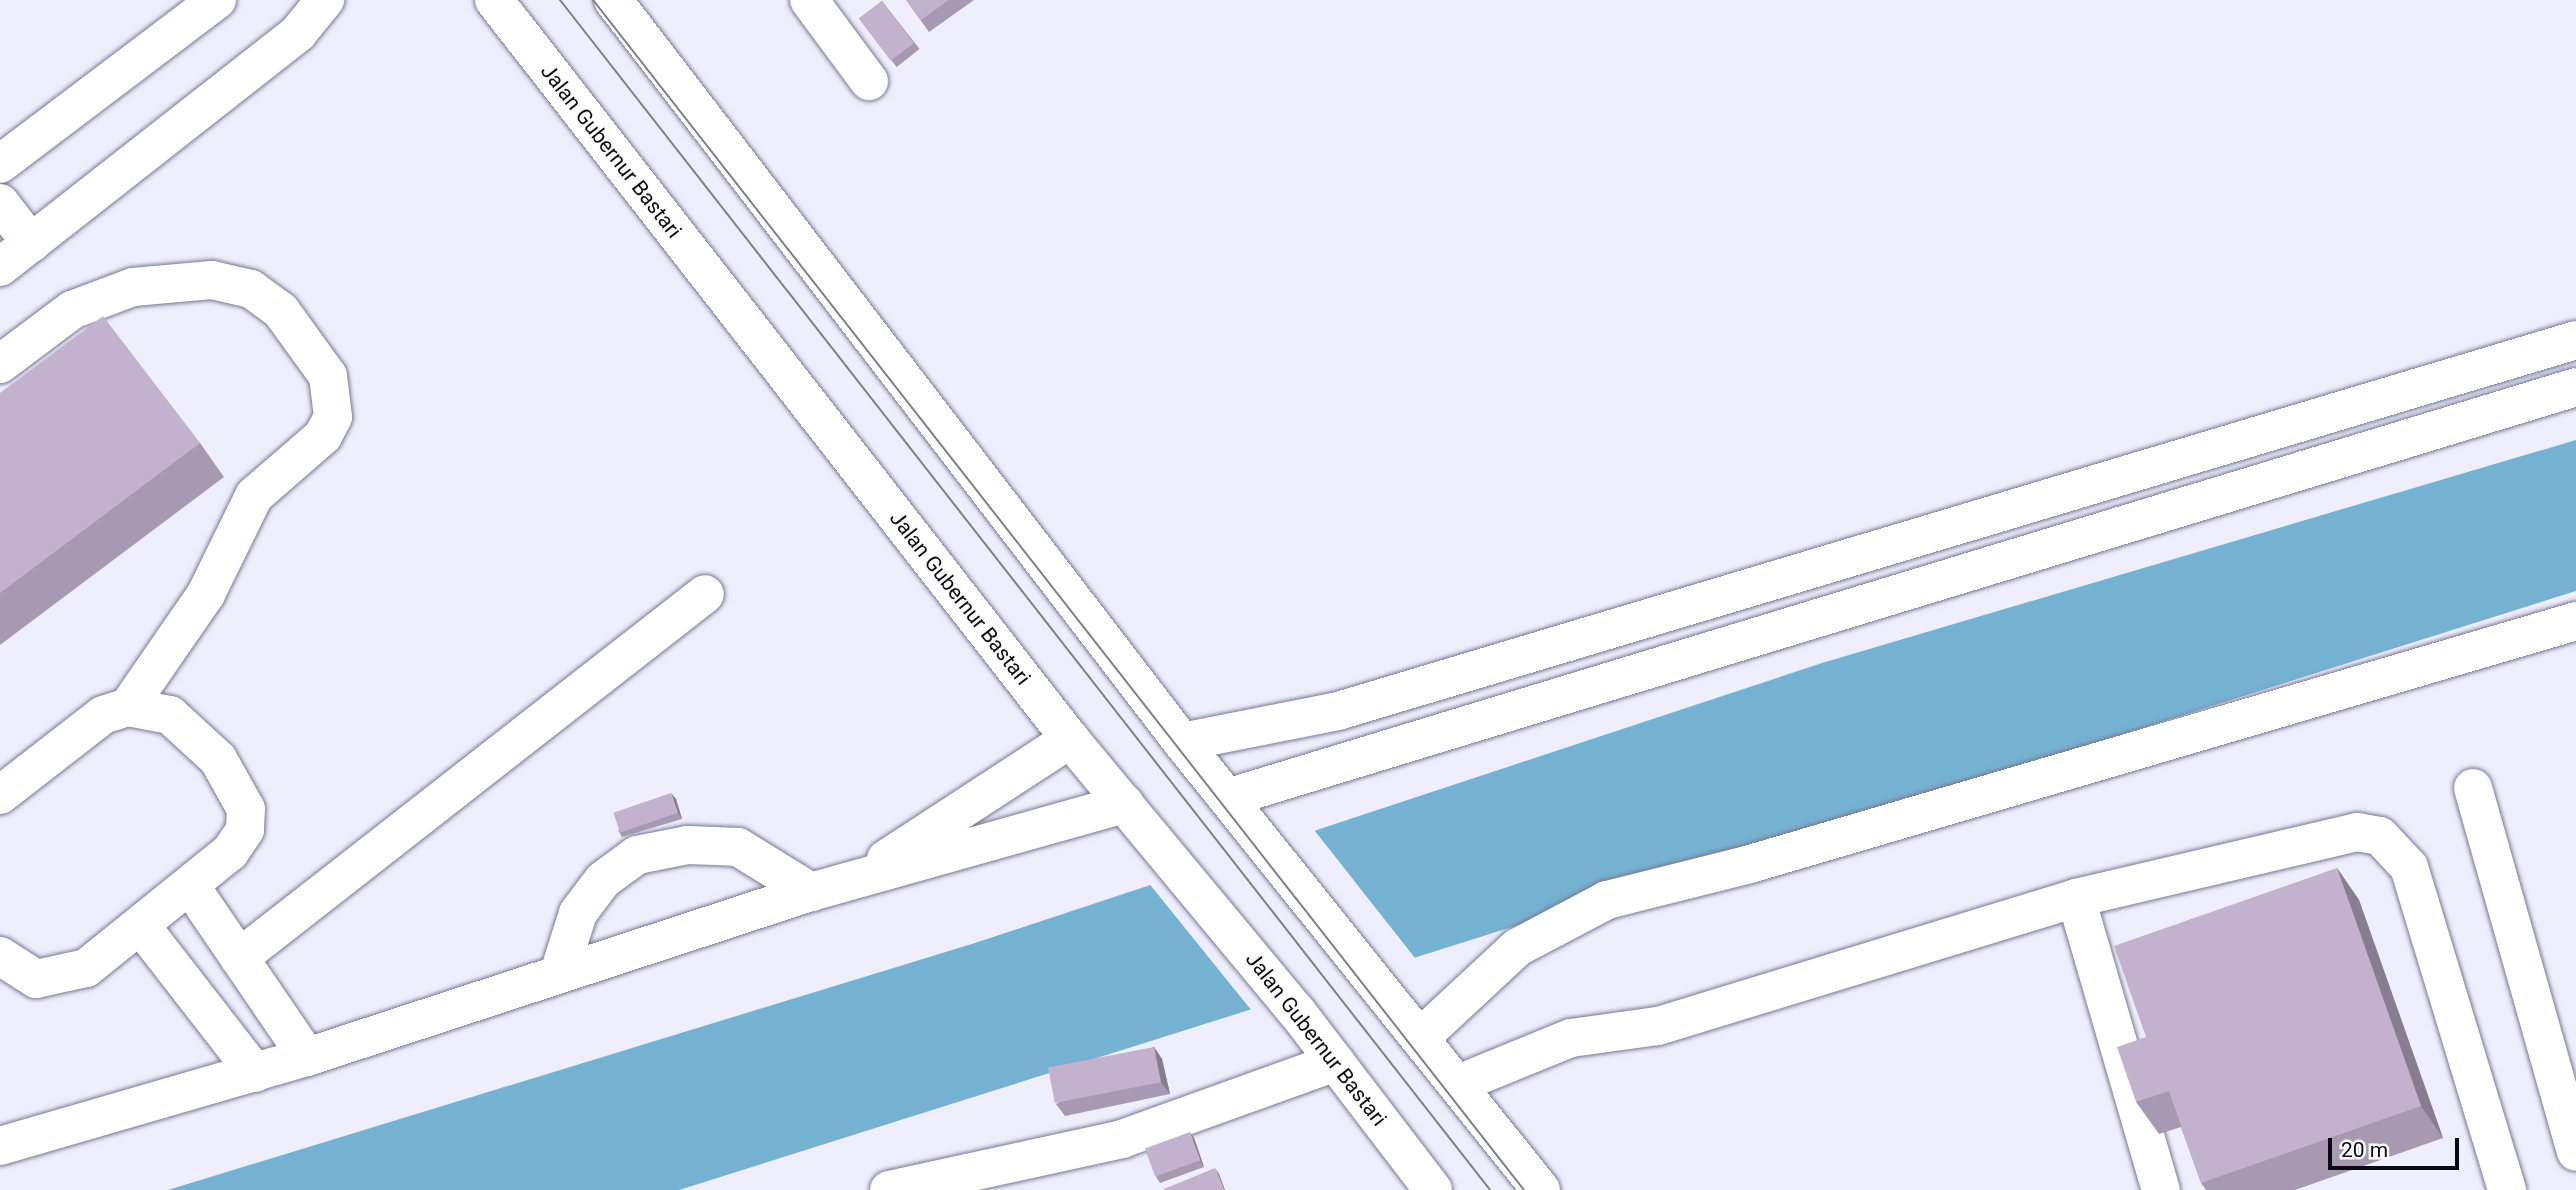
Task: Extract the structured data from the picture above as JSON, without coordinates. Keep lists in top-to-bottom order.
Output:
{
  "streets": {
    "main road": ["Jalan Gubernur Bastari"]
  },
  "scale_bar": "20 m"
}
